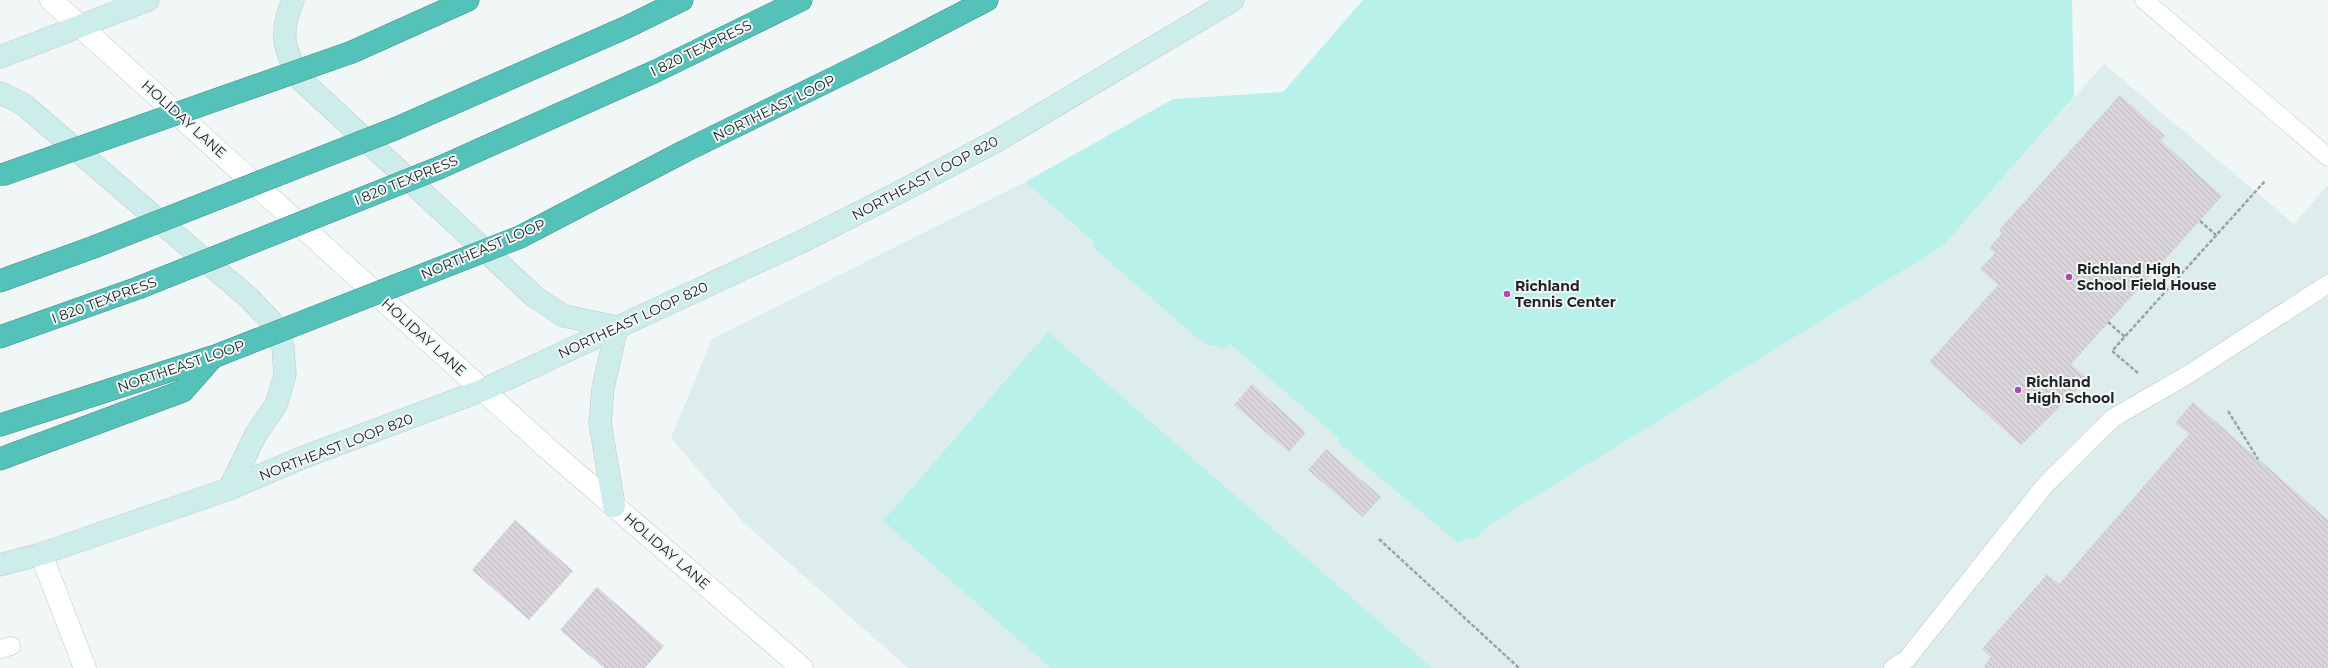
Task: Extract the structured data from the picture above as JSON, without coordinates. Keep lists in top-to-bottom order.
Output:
{
  "streets": {
    "highway": ["I 820 TEXPRESS", "NORTHEAST LOOP"],
    "main road": ["NORTHEAST LOOP 820"],
    "street": ["HOLIDAY LANE"]
  },
  "crossings": [
    ["HOLIDAY LANE", "NORTHEAST LOOP 820"]
  ],
  "places": ["Richland High School Field House", "Richland Tennis Center", "Richland High School"]
}
